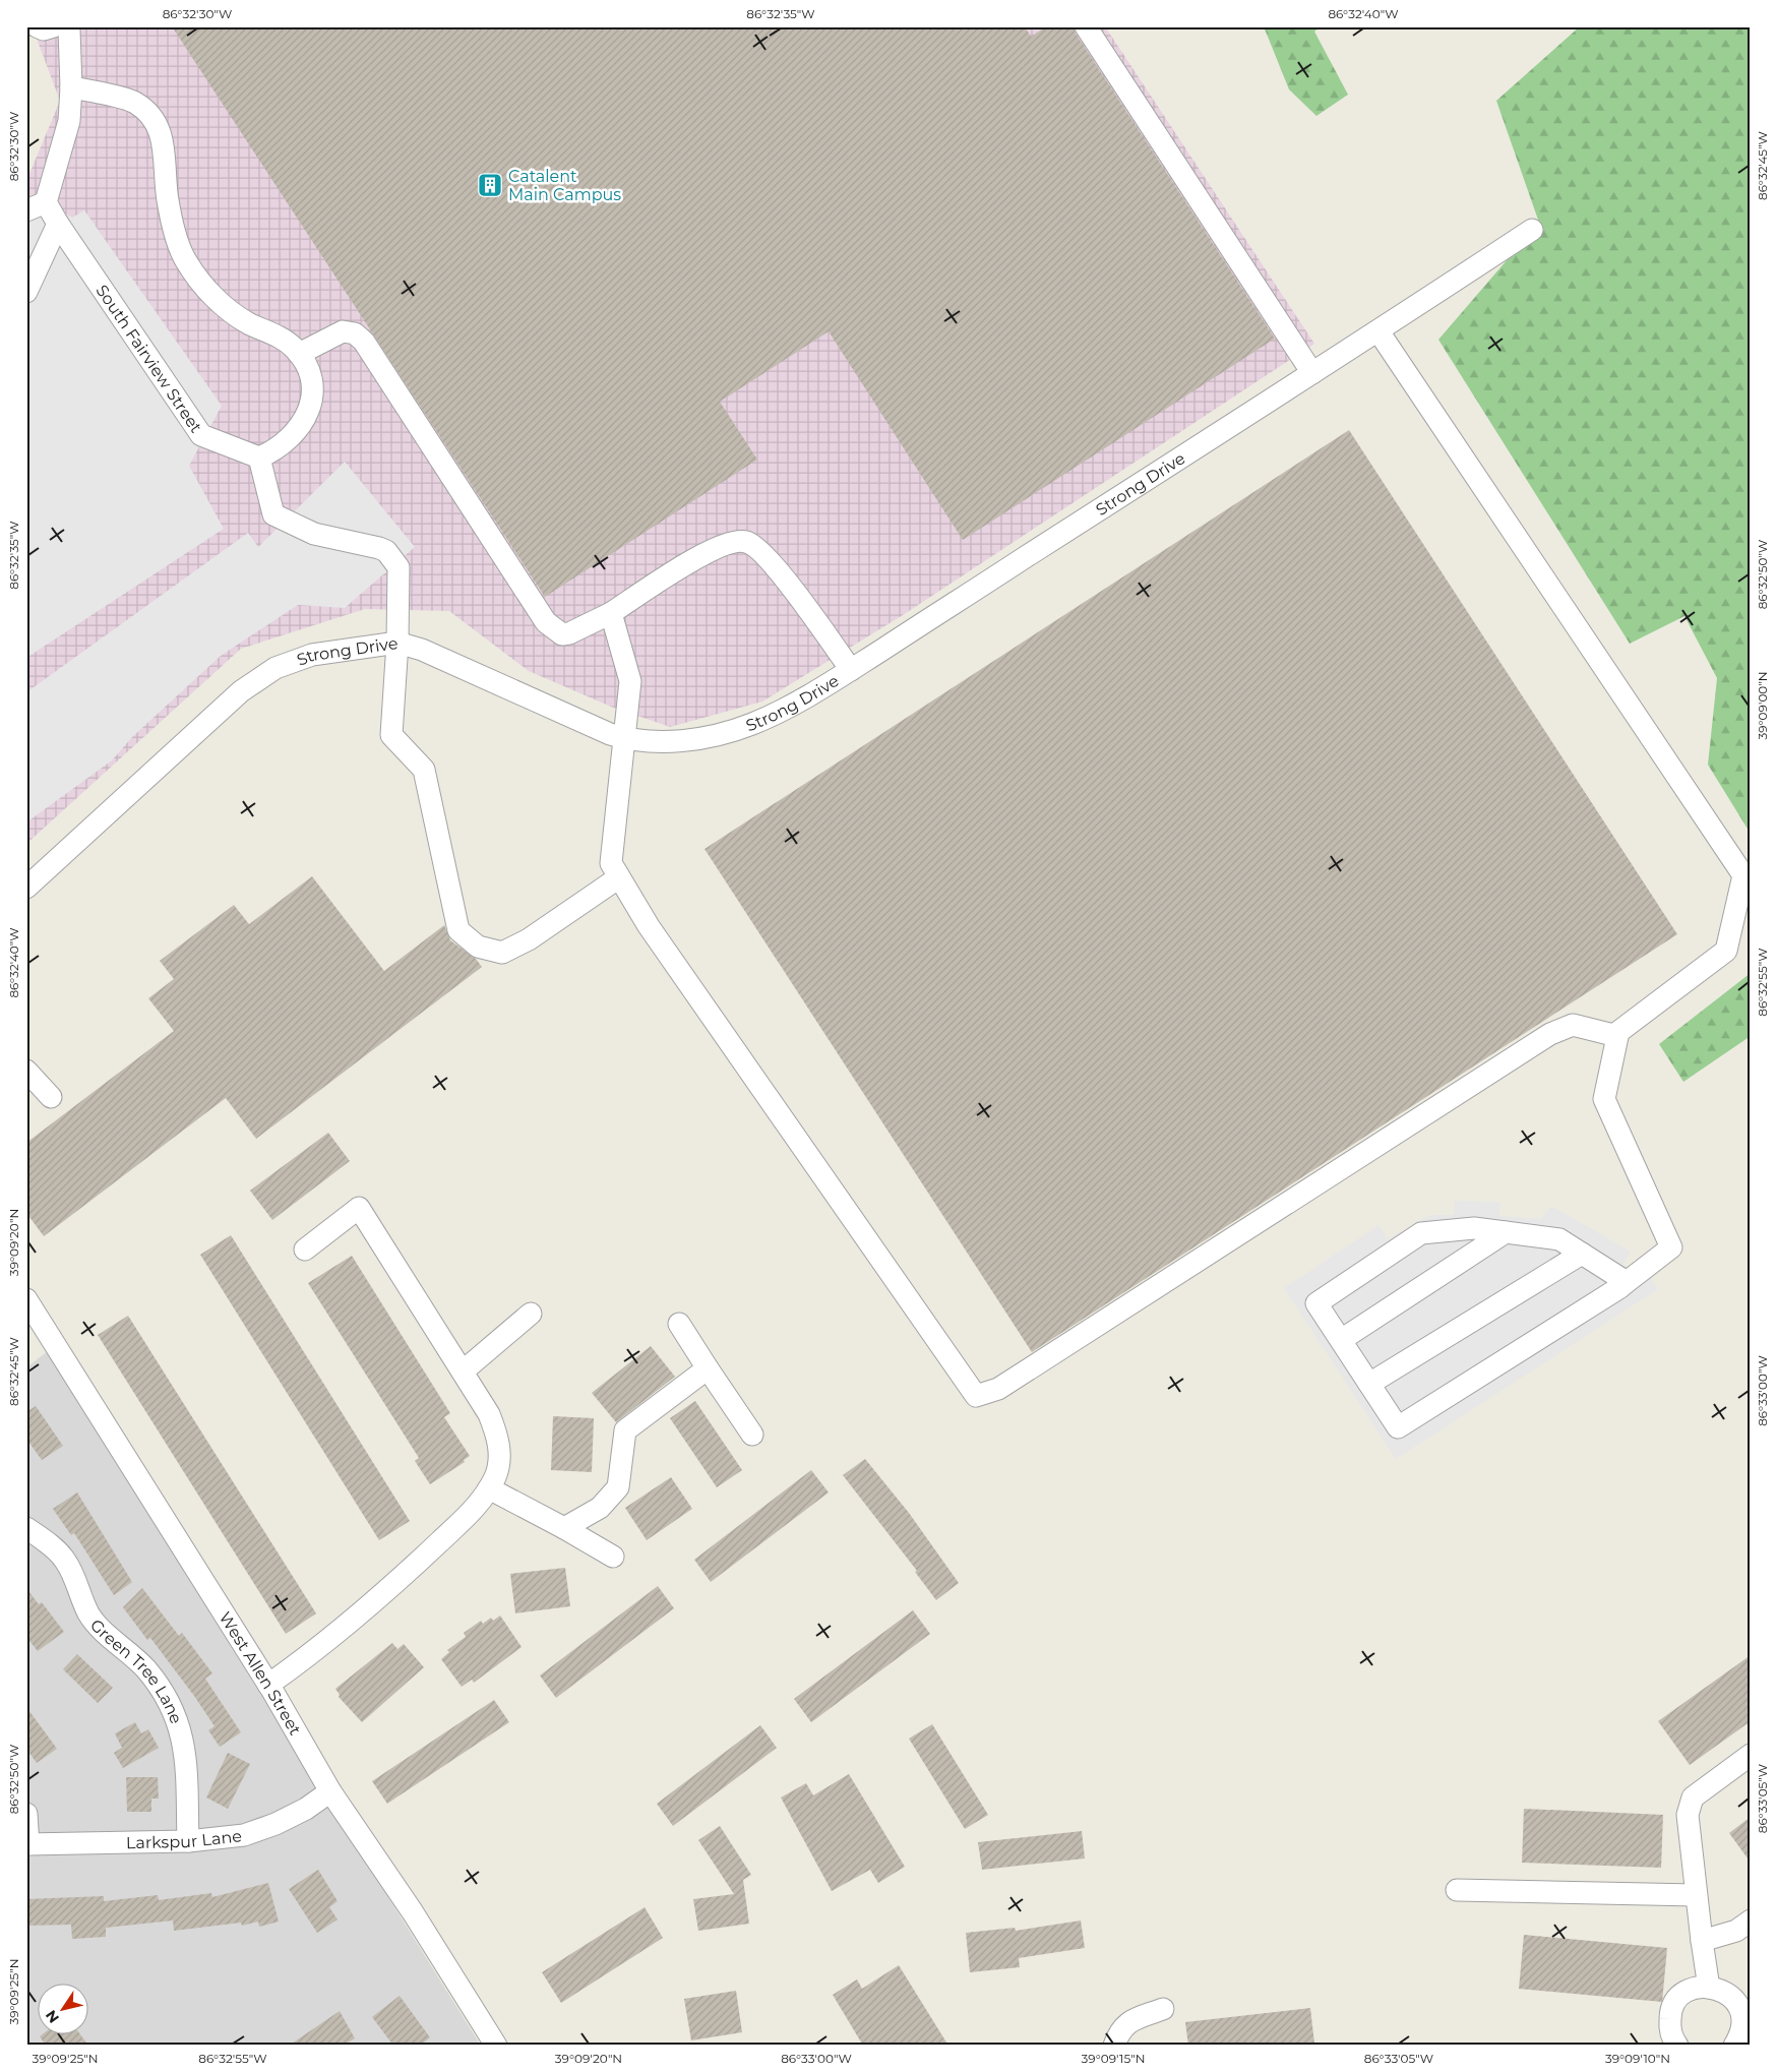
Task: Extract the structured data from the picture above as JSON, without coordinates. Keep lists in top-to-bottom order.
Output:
{
  "streets": {
    "street": [
      "South Fairview Street",
      "Strong Drive",
      "Green Tree Lane",
      "West Allen Street",
      "Larkspur Lane"
    ]
  },
  "crossings": [
    ["Green Tree Lane", "Larkspur Lane"],
    ["West Allen Street", "Larkspur Lane"]
  ],
  "places": {
    "building": ["Catalent Main Campus"]
  },
  "north": "bottom left",
  "coordinates": [
    "86°32'30\"W",
    "86°32'35\"W",
    "86°32'40\"W",
    "86°32'45\"W",
    "86°32'50\"W",
    "39°09'00\"N",
    "86°32'55\"W",
    "39°09'20\"N",
    "86°33'00\"W",
    "86°33'05\"W",
    "39°09'25\"N",
    "39°09'15\"N",
    "39°09'10\"N"
  ]
}
